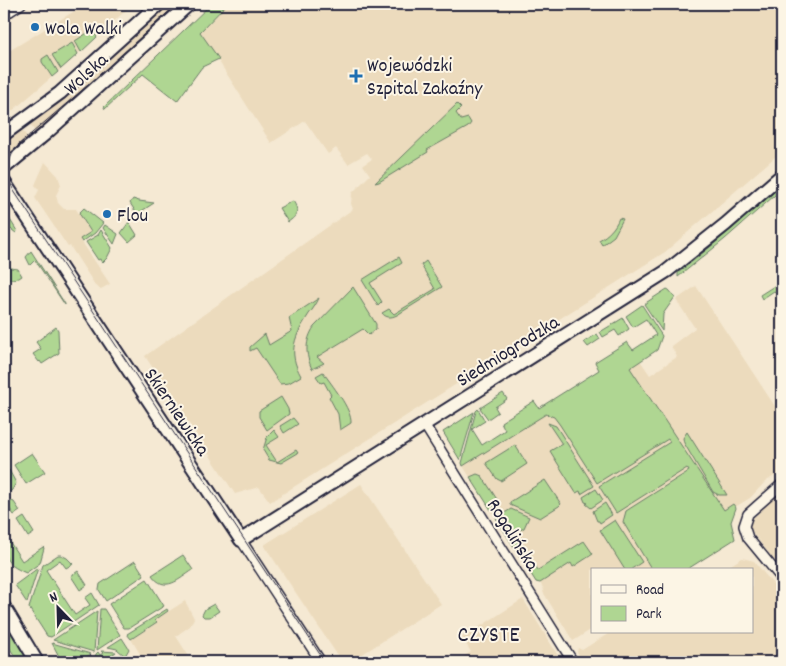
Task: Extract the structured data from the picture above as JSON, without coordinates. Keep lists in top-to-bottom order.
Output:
{
  "streets": {
    "street": [
      "Wolska",
      "Siedmiogrodzka",
      "Skierniewicka",
      "Rogalińska"
    ]
  },
  "crossings": [
    ["Siedmiogrodzka", "Skierniewicka"],
    ["Siedmiogrodzka", "Rogalińska"]
  ],
  "districts": ["CZYSTE"],
  "places": {
    "other": ["Wola Walki", "Flou"],
    "health": ["Wojewódzki Szpital Zakaźny"]
  },
  "legend": ["Road", "Park"],
  "north": "top left"
}
